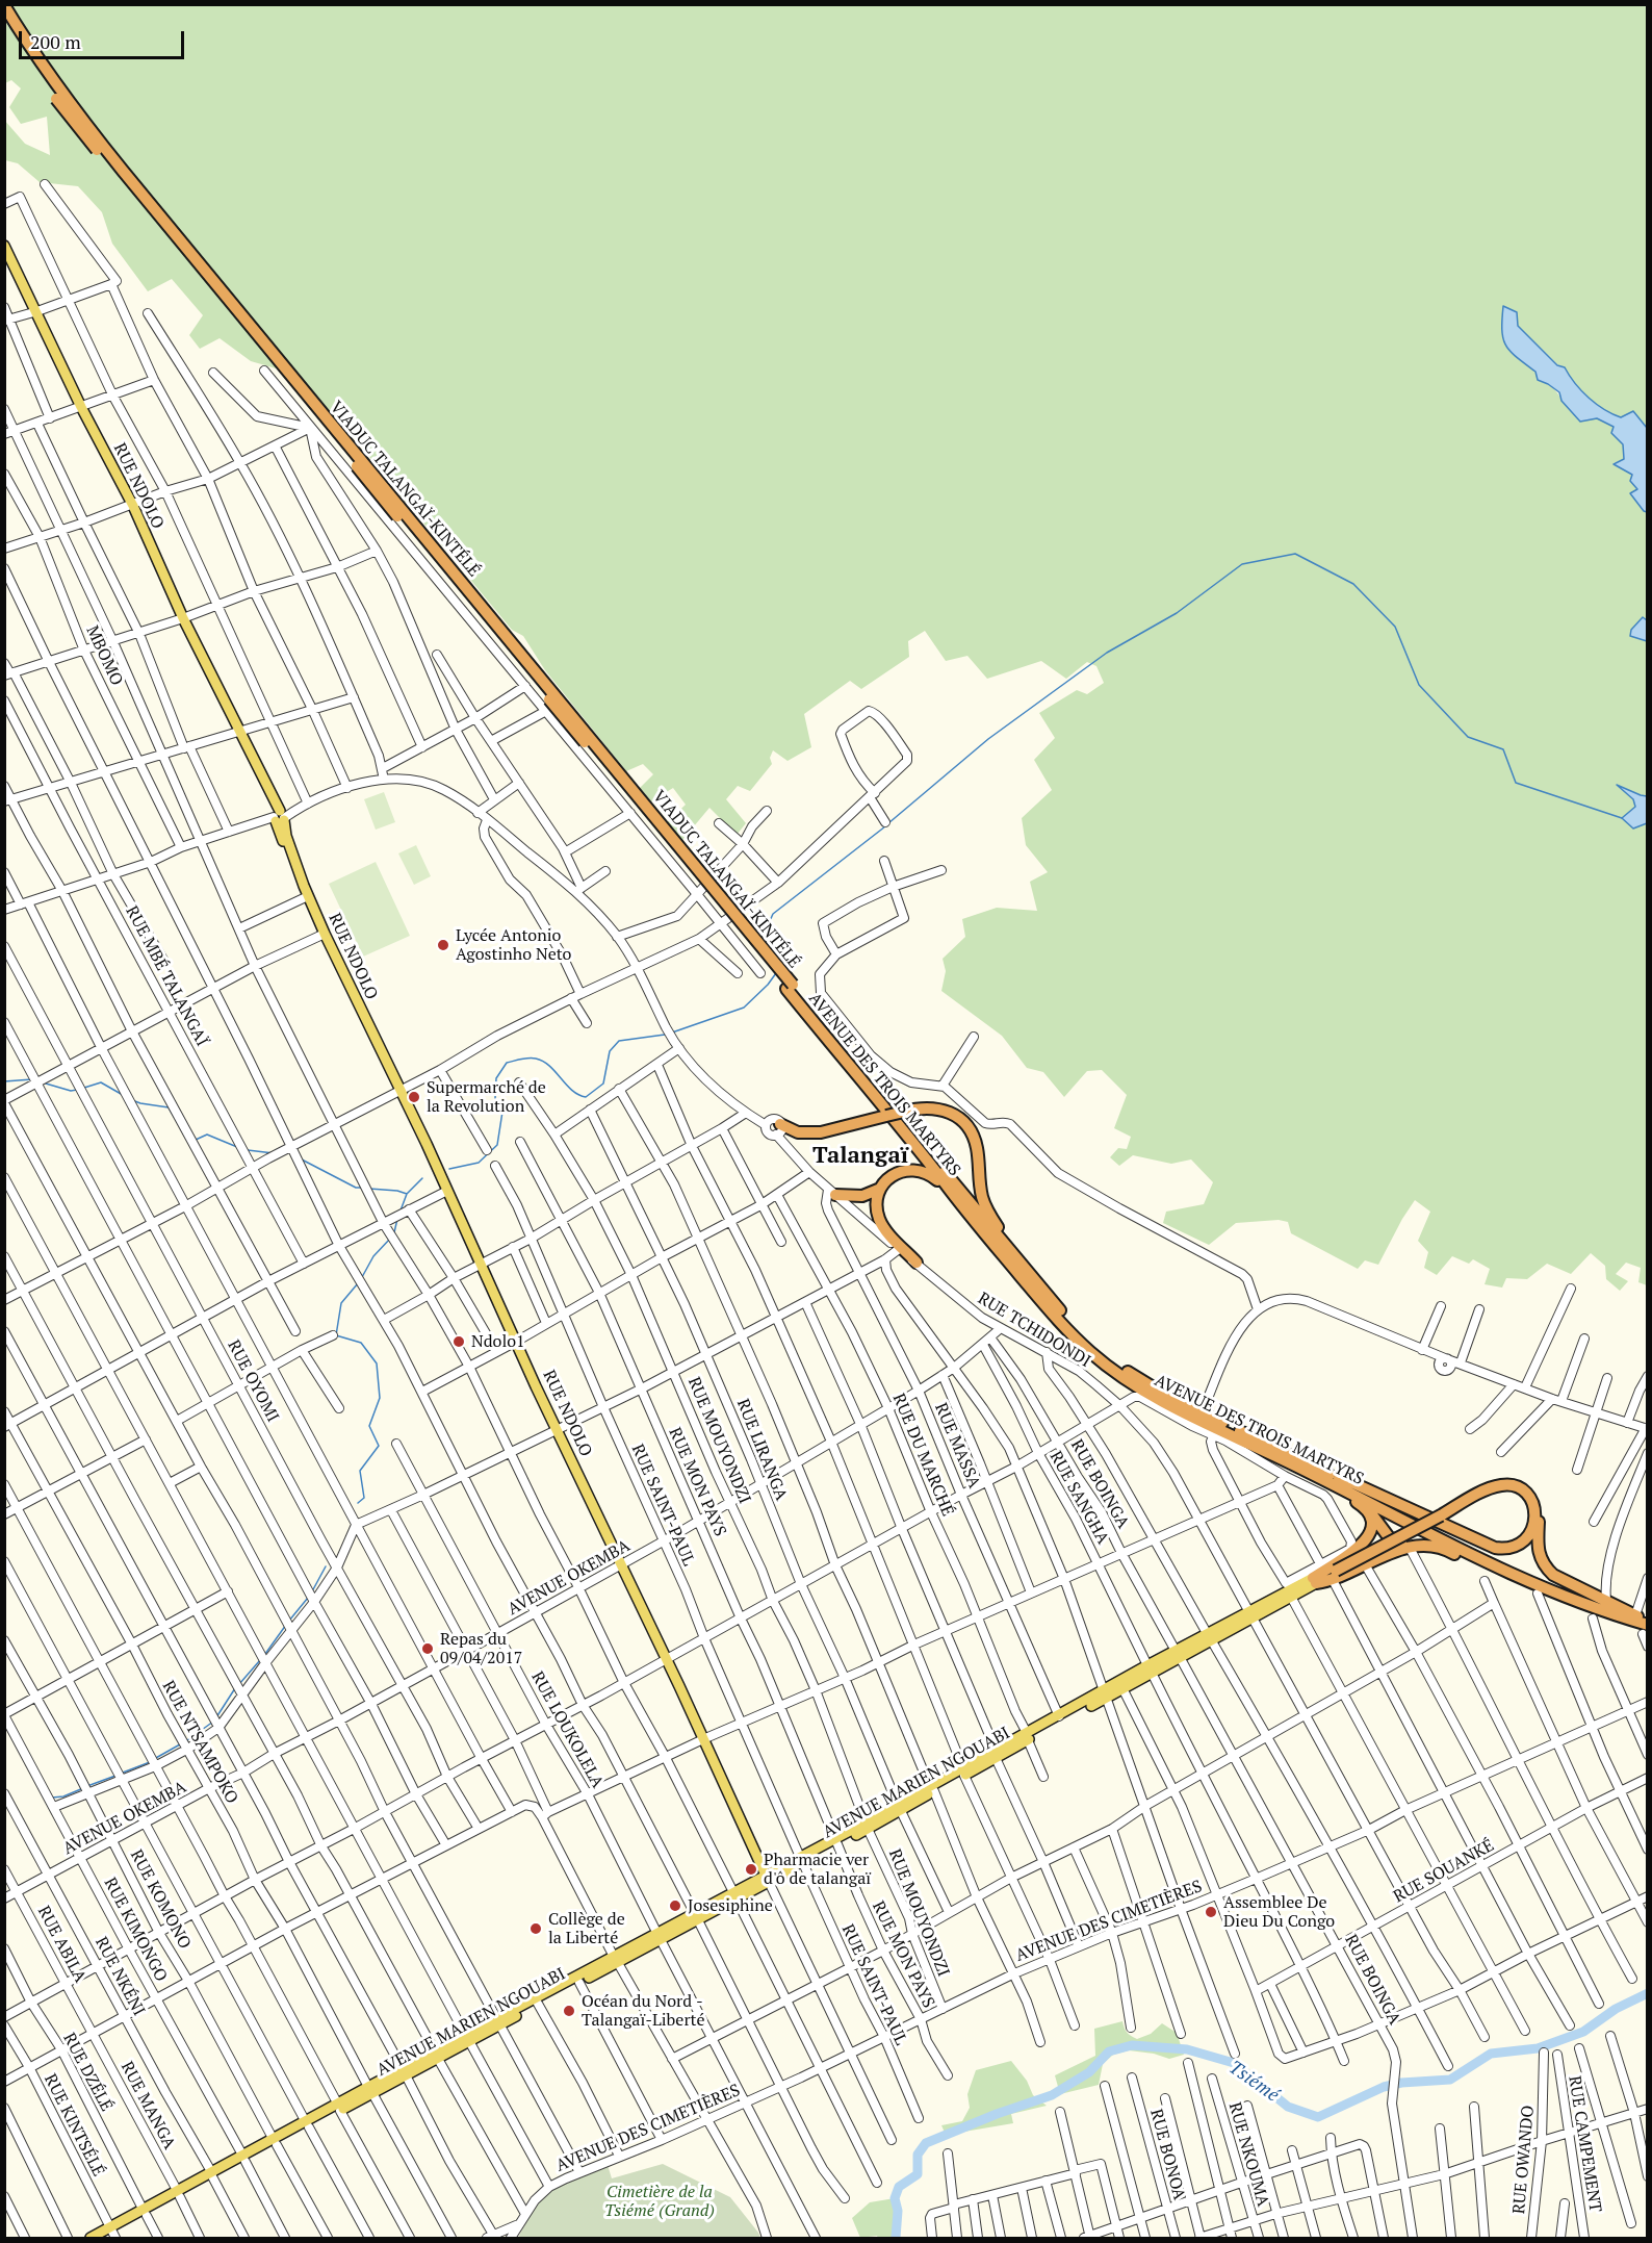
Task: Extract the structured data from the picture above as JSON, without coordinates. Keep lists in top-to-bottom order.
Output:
{
  "streets": {
    "highway": ["VIADUC TALANGAÏ-KINTÉLÉ", "AVENUE DES TROIS MARTYRS"],
    "main road": ["RUE NDOLO", "AVENUE MARIEN NGOUABI"],
    "street": [
      "MBOMO",
      "RUE MBÉ TALANGAÏ",
      "RUE TCHIDONDI",
      "RUE OYOMI",
      "RUE MOUYONDZI",
      "RUE MASSA",
      "RUE LIRANGA",
      "RUE DU MARCHÉ",
      "RUE MON PAYS",
      "RUE BOINGA",
      "RUE SANGHA",
      "RUE SAINT-PAUL",
      "AVENUE OKEMBA",
      "RUE LOUKOLELA",
      "RUE NTSAMPOKO",
      "RUE SOUANKÉ",
      "RUE KOMONO",
      "AVENUE DES CIMETIÈRES",
      "RUE KIMONGO",
      "RUE ABILA",
      "RUE NKÉNI",
      "RUE DZÉLÉ",
      "RUE MANGA",
      "RUE KINTSÉLÉ",
      "RUE CAMPEMENT",
      "RUE BONOA",
      "RUE NKOUMA",
      "RUE OWANDO"
    ]
  },
  "crossings": [
    ["RUE NDOLO", "AVENUE OKEMBA"],
    ["RUE NDOLO", "AVENUE MARIEN NGOUABI"],
    ["VIADUC TALANGAÏ-KINTÉLÉ", "AVENUE DES TROIS MARTYRS"],
    ["RUE TCHIDONDI", "RUE MASSA"],
    ["RUE TCHIDONDI", "AVENUE OKEMBA"],
    ["RUE TCHIDONDI", "AVENUE MARIEN NGOUABI"],
    ["RUE TCHIDONDI", "RUE SOUANKÉ"],
    ["RUE TCHIDONDI", "AVENUE DES CIMETIÈRES"],
    ["RUE OYOMI", "AVENUE OKEMBA"],
    ["RUE MOUYONDZI", "AVENUE OKEMBA"],
    ["RUE MOUYONDZI", "AVENUE MARIEN NGOUABI"],
    ["RUE MOUYONDZI", "AVENUE DES CIMETIÈRES"],
    ["RUE MASSA", "AVENUE OKEMBA"],
    ["RUE LIRANGA", "AVENUE OKEMBA"],
    ["RUE LIRANGA", "AVENUE MARIEN NGOUABI"],
    ["RUE DU MARCHÉ", "AVENUE OKEMBA"],
    ["RUE DU MARCHÉ", "AVENUE MARIEN NGOUABI"],
    ["RUE MON PAYS", "AVENUE OKEMBA"],
    ["RUE MON PAYS", "AVENUE MARIEN NGOUABI"],
    ["RUE MON PAYS", "AVENUE DES CIMETIÈRES"],
    ["RUE BOINGA", "AVENUE OKEMBA"],
    ["RUE BOINGA", "AVENUE MARIEN NGOUABI"],
    ["RUE BOINGA", "RUE SOUANKÉ"],
    ["RUE BOINGA", "AVENUE DES CIMETIÈRES"],
    ["RUE SANGHA", "AVENUE OKEMBA"],
    ["RUE SANGHA", "AVENUE MARIEN NGOUABI"],
    ["RUE SANGHA", "RUE SOUANKÉ"],
    ["RUE SANGHA", "AVENUE DES CIMETIÈRES"],
    ["RUE SAINT-PAUL", "AVENUE OKEMBA"],
    ["RUE SAINT-PAUL", "AVENUE MARIEN NGOUABI"],
    ["RUE SAINT-PAUL", "AVENUE DES CIMETIÈRES"],
    ["AVENUE OKEMBA", "RUE LOUKOLELA"],
    ["AVENUE OKEMBA", "RUE NTSAMPOKO"],
    ["AVENUE OKEMBA", "RUE KOMONO"],
    ["AVENUE OKEMBA", "RUE KIMONGO"],
    ["AVENUE OKEMBA", "RUE ABILA"],
    ["AVENUE OKEMBA", "RUE NKÉNI"],
    ["RUE LOUKOLELA", "AVENUE MARIEN NGOUABI"],
    ["RUE LOUKOLELA", "AVENUE DES CIMETIÈRES"],
    ["RUE NTSAMPOKO", "AVENUE MARIEN NGOUABI"],
    ["AVENUE MARIEN NGOUABI", "RUE KOMONO"],
    ["AVENUE MARIEN NGOUABI", "RUE KIMONGO"],
    ["AVENUE MARIEN NGOUABI", "RUE NKÉNI"],
    ["AVENUE MARIEN NGOUABI", "RUE DZÉLÉ"],
    ["AVENUE MARIEN NGOUABI", "RUE MANGA"],
    ["AVENUE MARIEN NGOUABI", "RUE KINTSÉLÉ"],
    ["RUE ABILA", "RUE MANGA"]
  ],
  "districts": ["Talangaï"],
  "water": ["Tsiémé"],
  "parks": ["Cimetière de la Tsiémé (Grand)"],
  "places": [
    "Lycée Antonio Agostinho Neto",
    "Supermarché de la Revolution",
    "Ndolo1",
    "Repas du 09/04/2017",
    "Pharmacie ver d'ô de talangaï",
    "Josesiphine",
    "Assemblee De Dieu Du Congo",
    "Collège de la Liberté",
    "Océan du Nord - Talangaï-Liberté"
  ],
  "scale_bar": "200 m"
}
